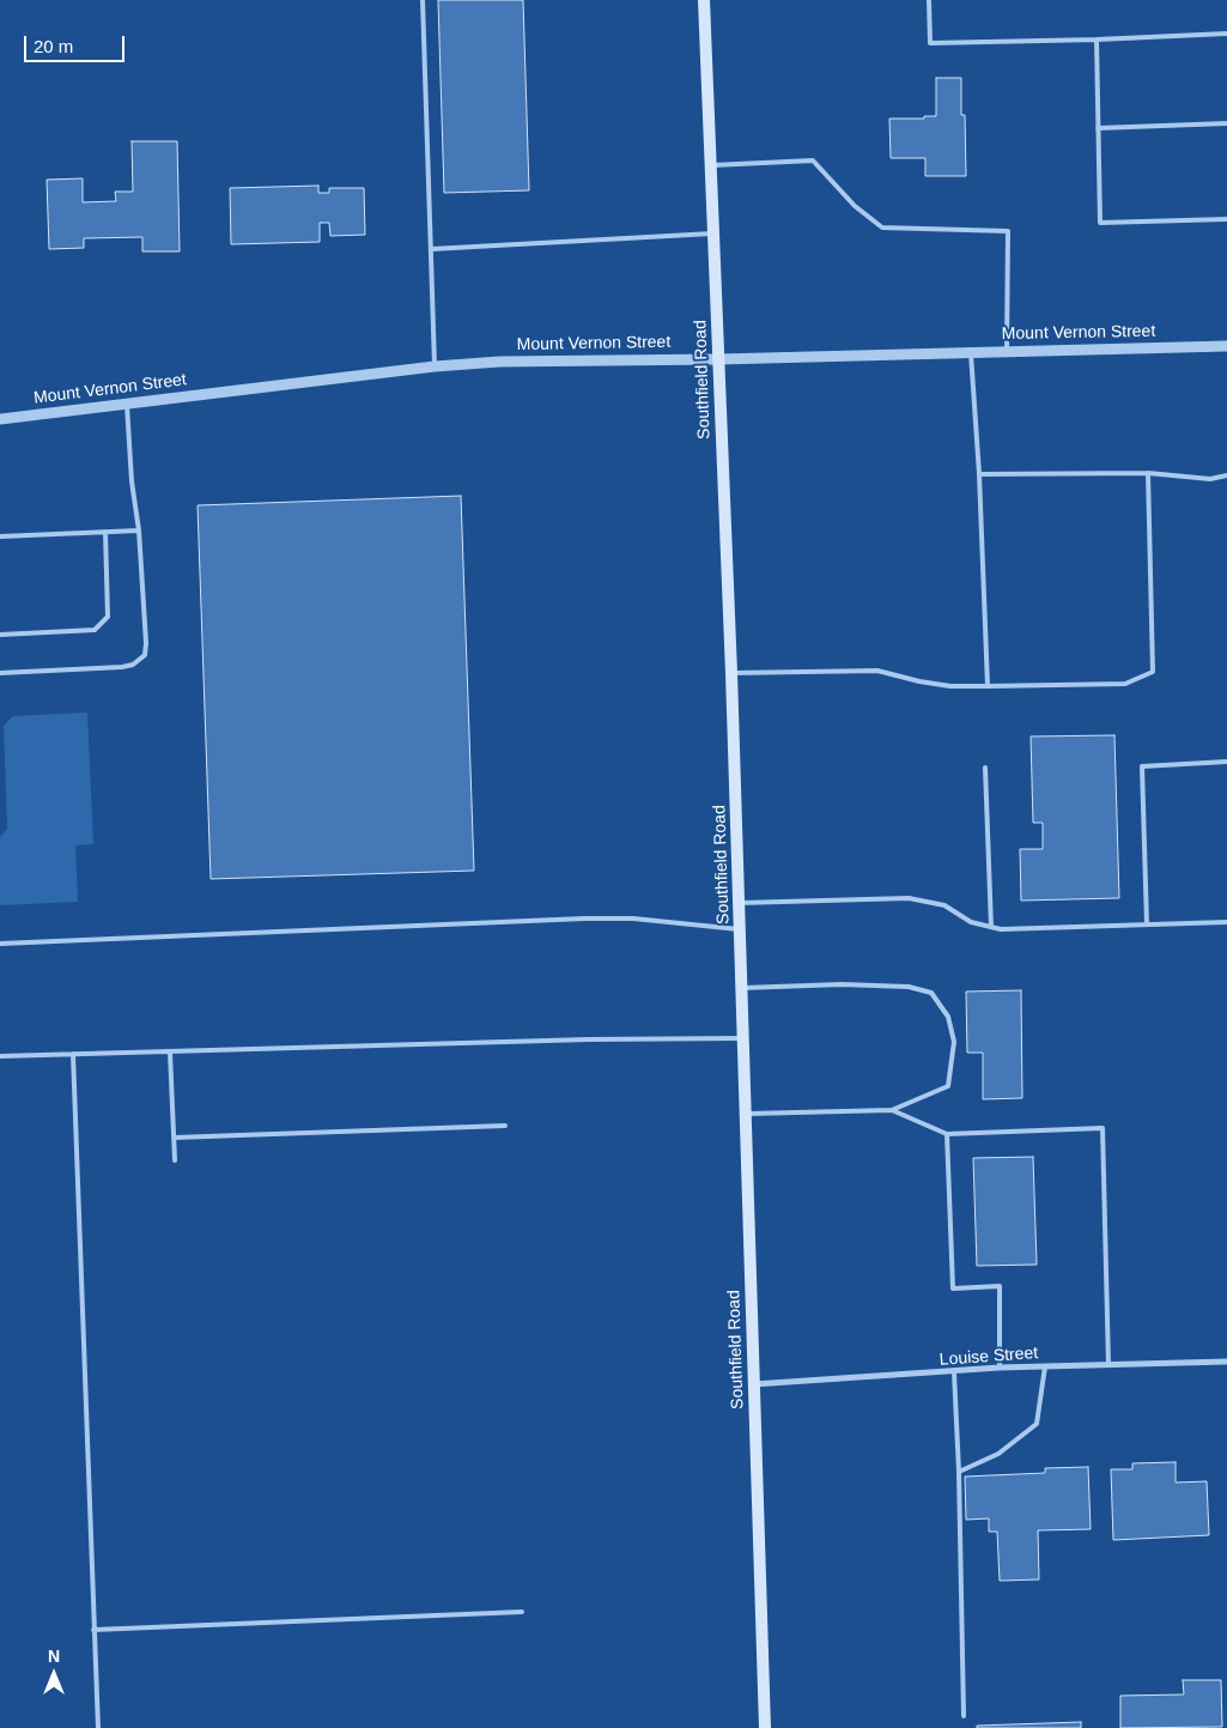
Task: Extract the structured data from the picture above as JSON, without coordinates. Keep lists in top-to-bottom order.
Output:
{
  "streets": {
    "main road": ["Southfield Road"],
    "street": ["Mount Vernon Street", "Louise Street"]
  },
  "crossings": [
    ["Mount Vernon Street", "Southfield Road"],
    ["Southfield Road", "Louise Street"]
  ],
  "scale_bar": "20 m",
  "north": "top"
}
